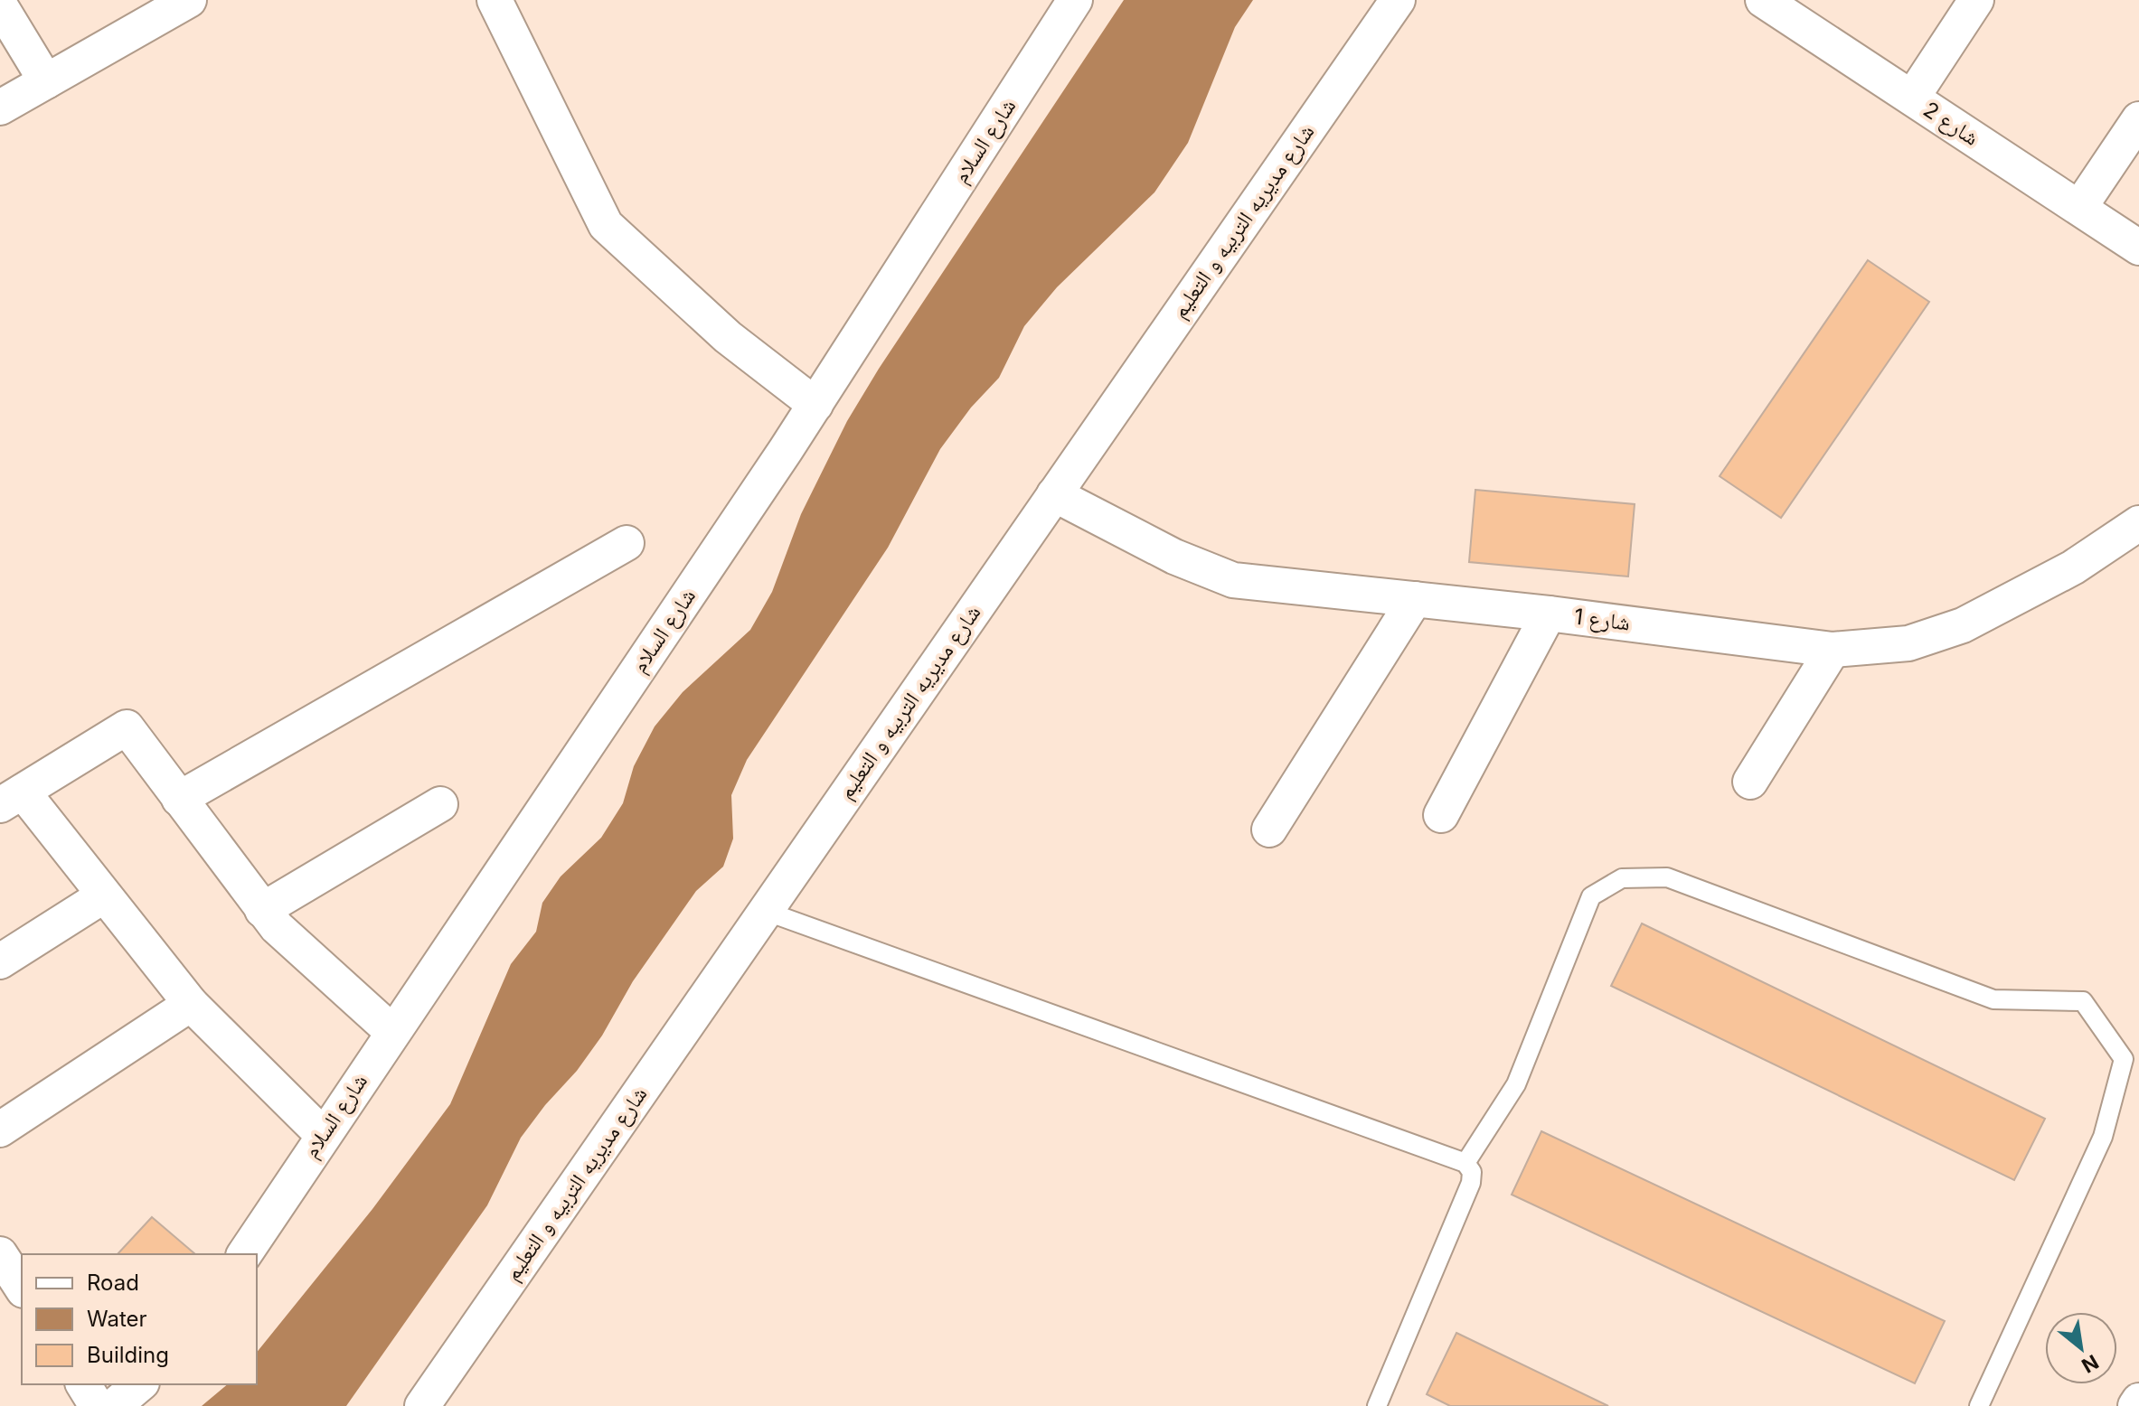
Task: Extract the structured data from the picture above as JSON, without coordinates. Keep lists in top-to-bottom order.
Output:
{
  "streets": {
    "street": [
      "شارع 2",
      "شارع السلام",
      "شارع مديريه التربيه و التعليم",
      "شارع 1"
    ]
  },
  "crossings": [
    ["شارع مديريه التربيه و التعليم", "شارع 1"]
  ],
  "legend": ["Road", "Water", "Building"],
  "north": "bottom right"
}
